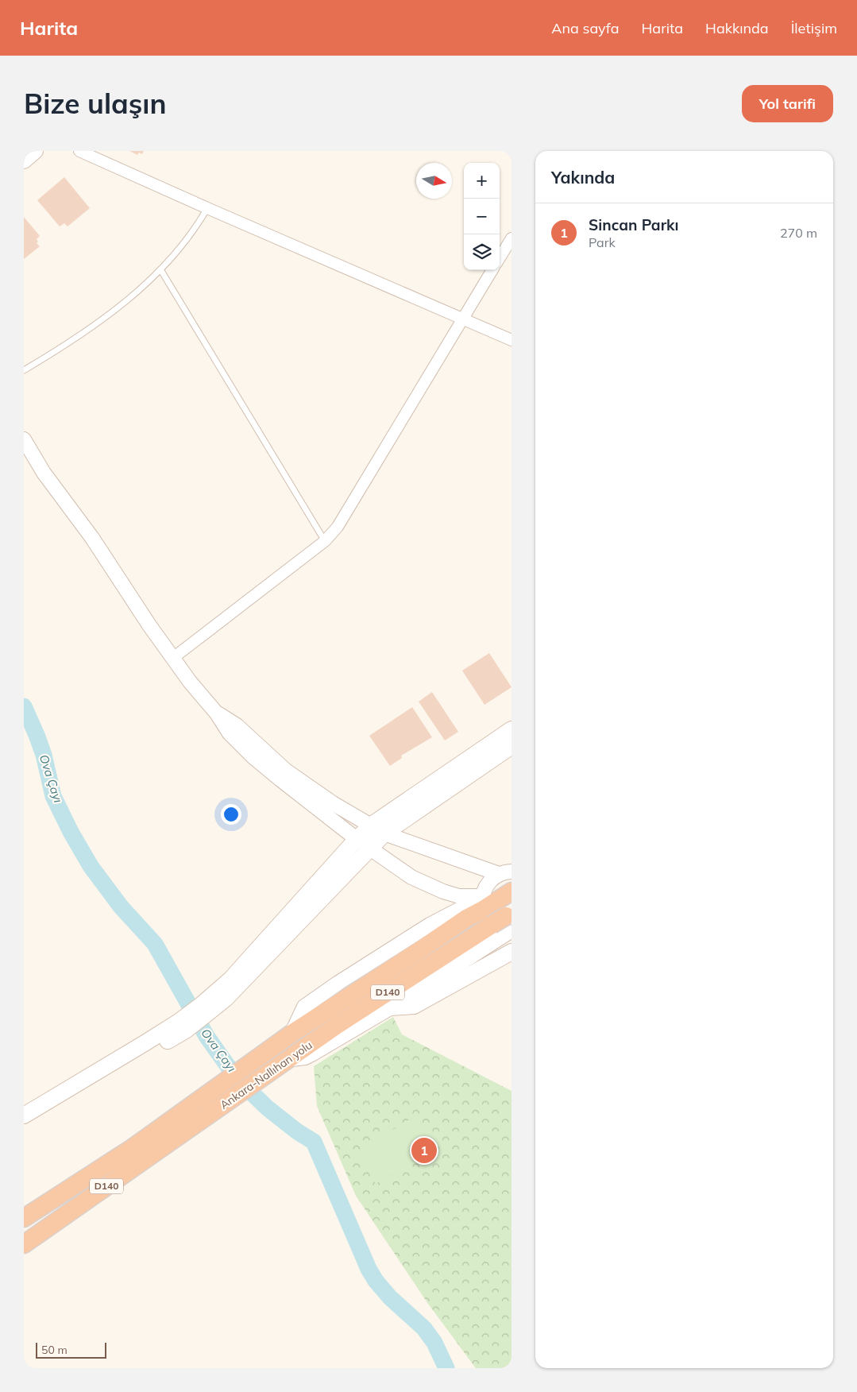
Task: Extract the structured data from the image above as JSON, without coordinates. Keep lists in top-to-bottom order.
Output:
{
  "streets": {
    "highway": ["D140", "Ankara-Nallıhan yolu"]
  },
  "water": ["Ova Çayı"],
  "scale_bar": "50 m",
  "north": "right",
  "page": {
    "header": "Harita",
    "nav": [
      "Ana sayfa",
      "Harita",
      "Hakkında",
      "İletişim"
    ],
    "buttons": "Yol tarifi",
    "title": "Bize ulaşın",
    "heading": "Yakında",
    "map_buttons": ["+", "−"],
    "list": [
      {
        "mark": "1",
        "name": "Sincan Parkı",
        "note": "Park",
        "value": "270 m"
      }
    ],
    "pins": "1",
    "scale": "50 m"
  }
}
